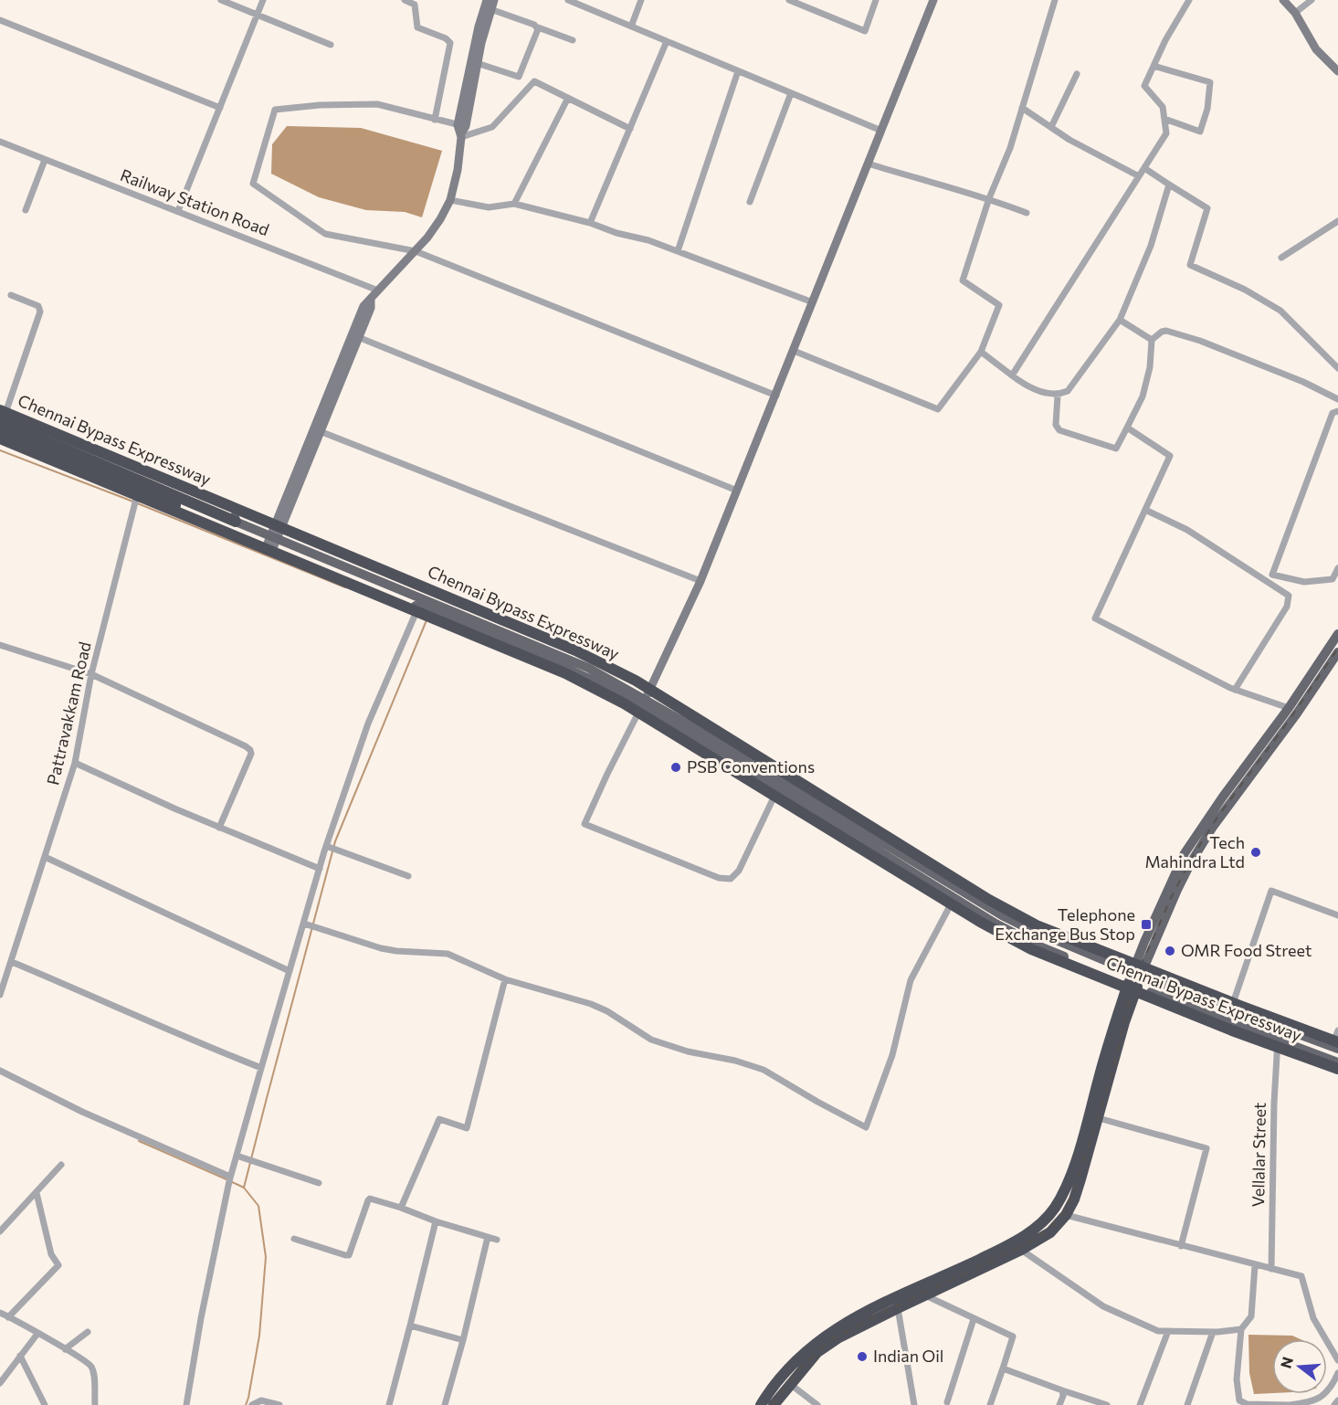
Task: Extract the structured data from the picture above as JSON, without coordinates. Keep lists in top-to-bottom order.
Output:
{
  "streets": {
    "highway": ["Chennai Bypass Expressway"],
    "street": ["Railway Station Road", "Pattravakkam Road", "Vellalar Street"]
  },
  "places": {
    "other": [
      "PSB Conventions",
      "Tech Mahindra Ltd",
      "OMR Food Street",
      "Indian Oil"
    ],
    "transit": ["Telephone Exchange Bus Stop"]
  },
  "north": "left"
}
